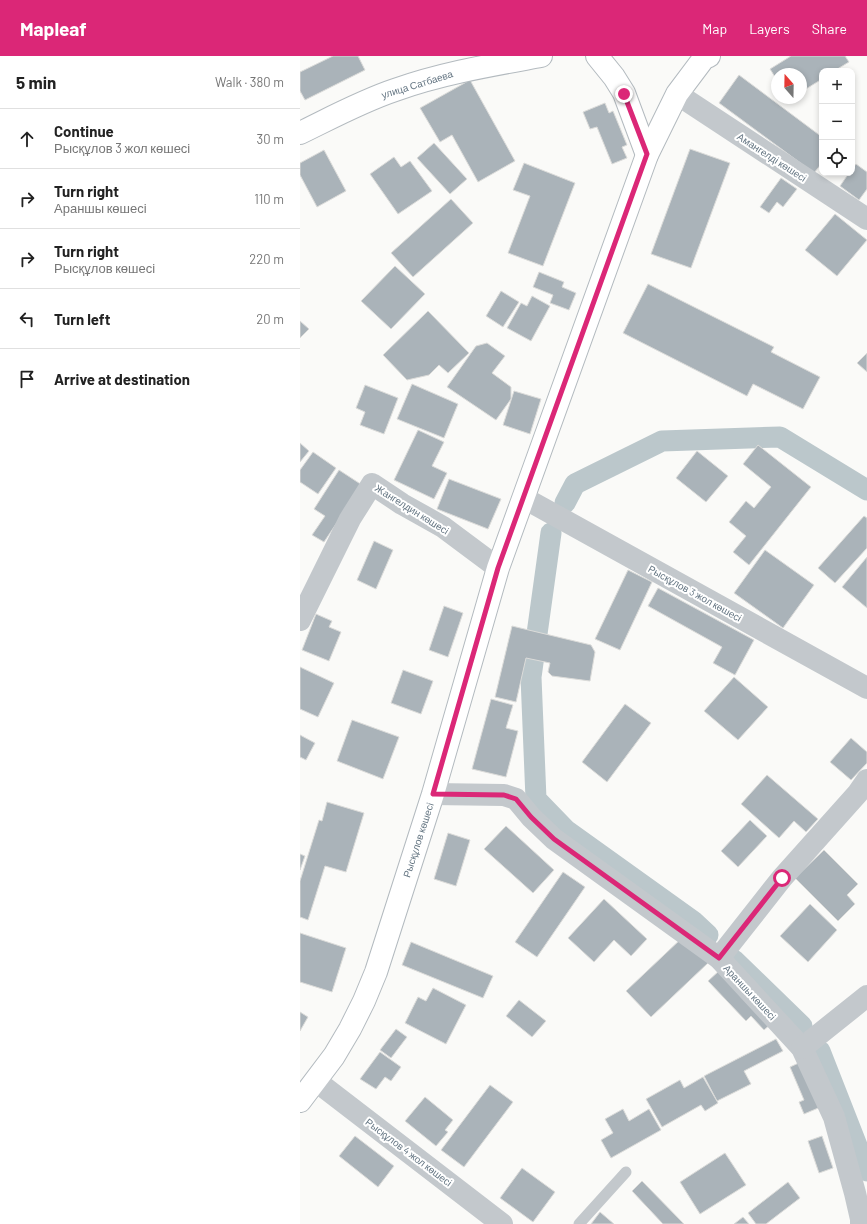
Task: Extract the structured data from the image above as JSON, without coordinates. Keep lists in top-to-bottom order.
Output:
{
  "streets": {
    "main road": ["улица Сатбаева", "Рысқұлов көшесі"],
    "street": [
      "Амангелді көшесі",
      "Жангелдин көшесі",
      "Рысқұлов 3 жол көшесі",
      "Араншы көшесі",
      "Рысқұлов 4 жол көшесі"
    ]
  },
  "crossings": [
    ["Амангелді көшесі", "Рысқұлов көшесі"],
    ["Жангелдин көшесі", "Рысқұлов көшесі"],
    ["Рысқұлов 3 жол көшесі", "Рысқұлов көшесі"],
    ["Рысқұлов көшесі", "Араншы көшесі"],
    ["Рысқұлов көшесі", "Рысқұлов 4 жол көшесі"]
  ],
  "north": "top",
  "page": {
    "header": "Mapleaf",
    "nav": ["Map", "Layers", "Share"],
    "heading": ["5 min", "Walk · 380 m"],
    "map_buttons": ["+", "−"],
    "list": [
      ["Continue", "Рысқұлов 3 жол көшесі", "30 m"],
      ["Turn right", "Араншы көшесі", "110 m"],
      ["Turn right", "Рысқұлов көшесі", "220 m"],
      ["Turn left", "20 m"],
      "Arrive at destination"
    ]
  }
}
